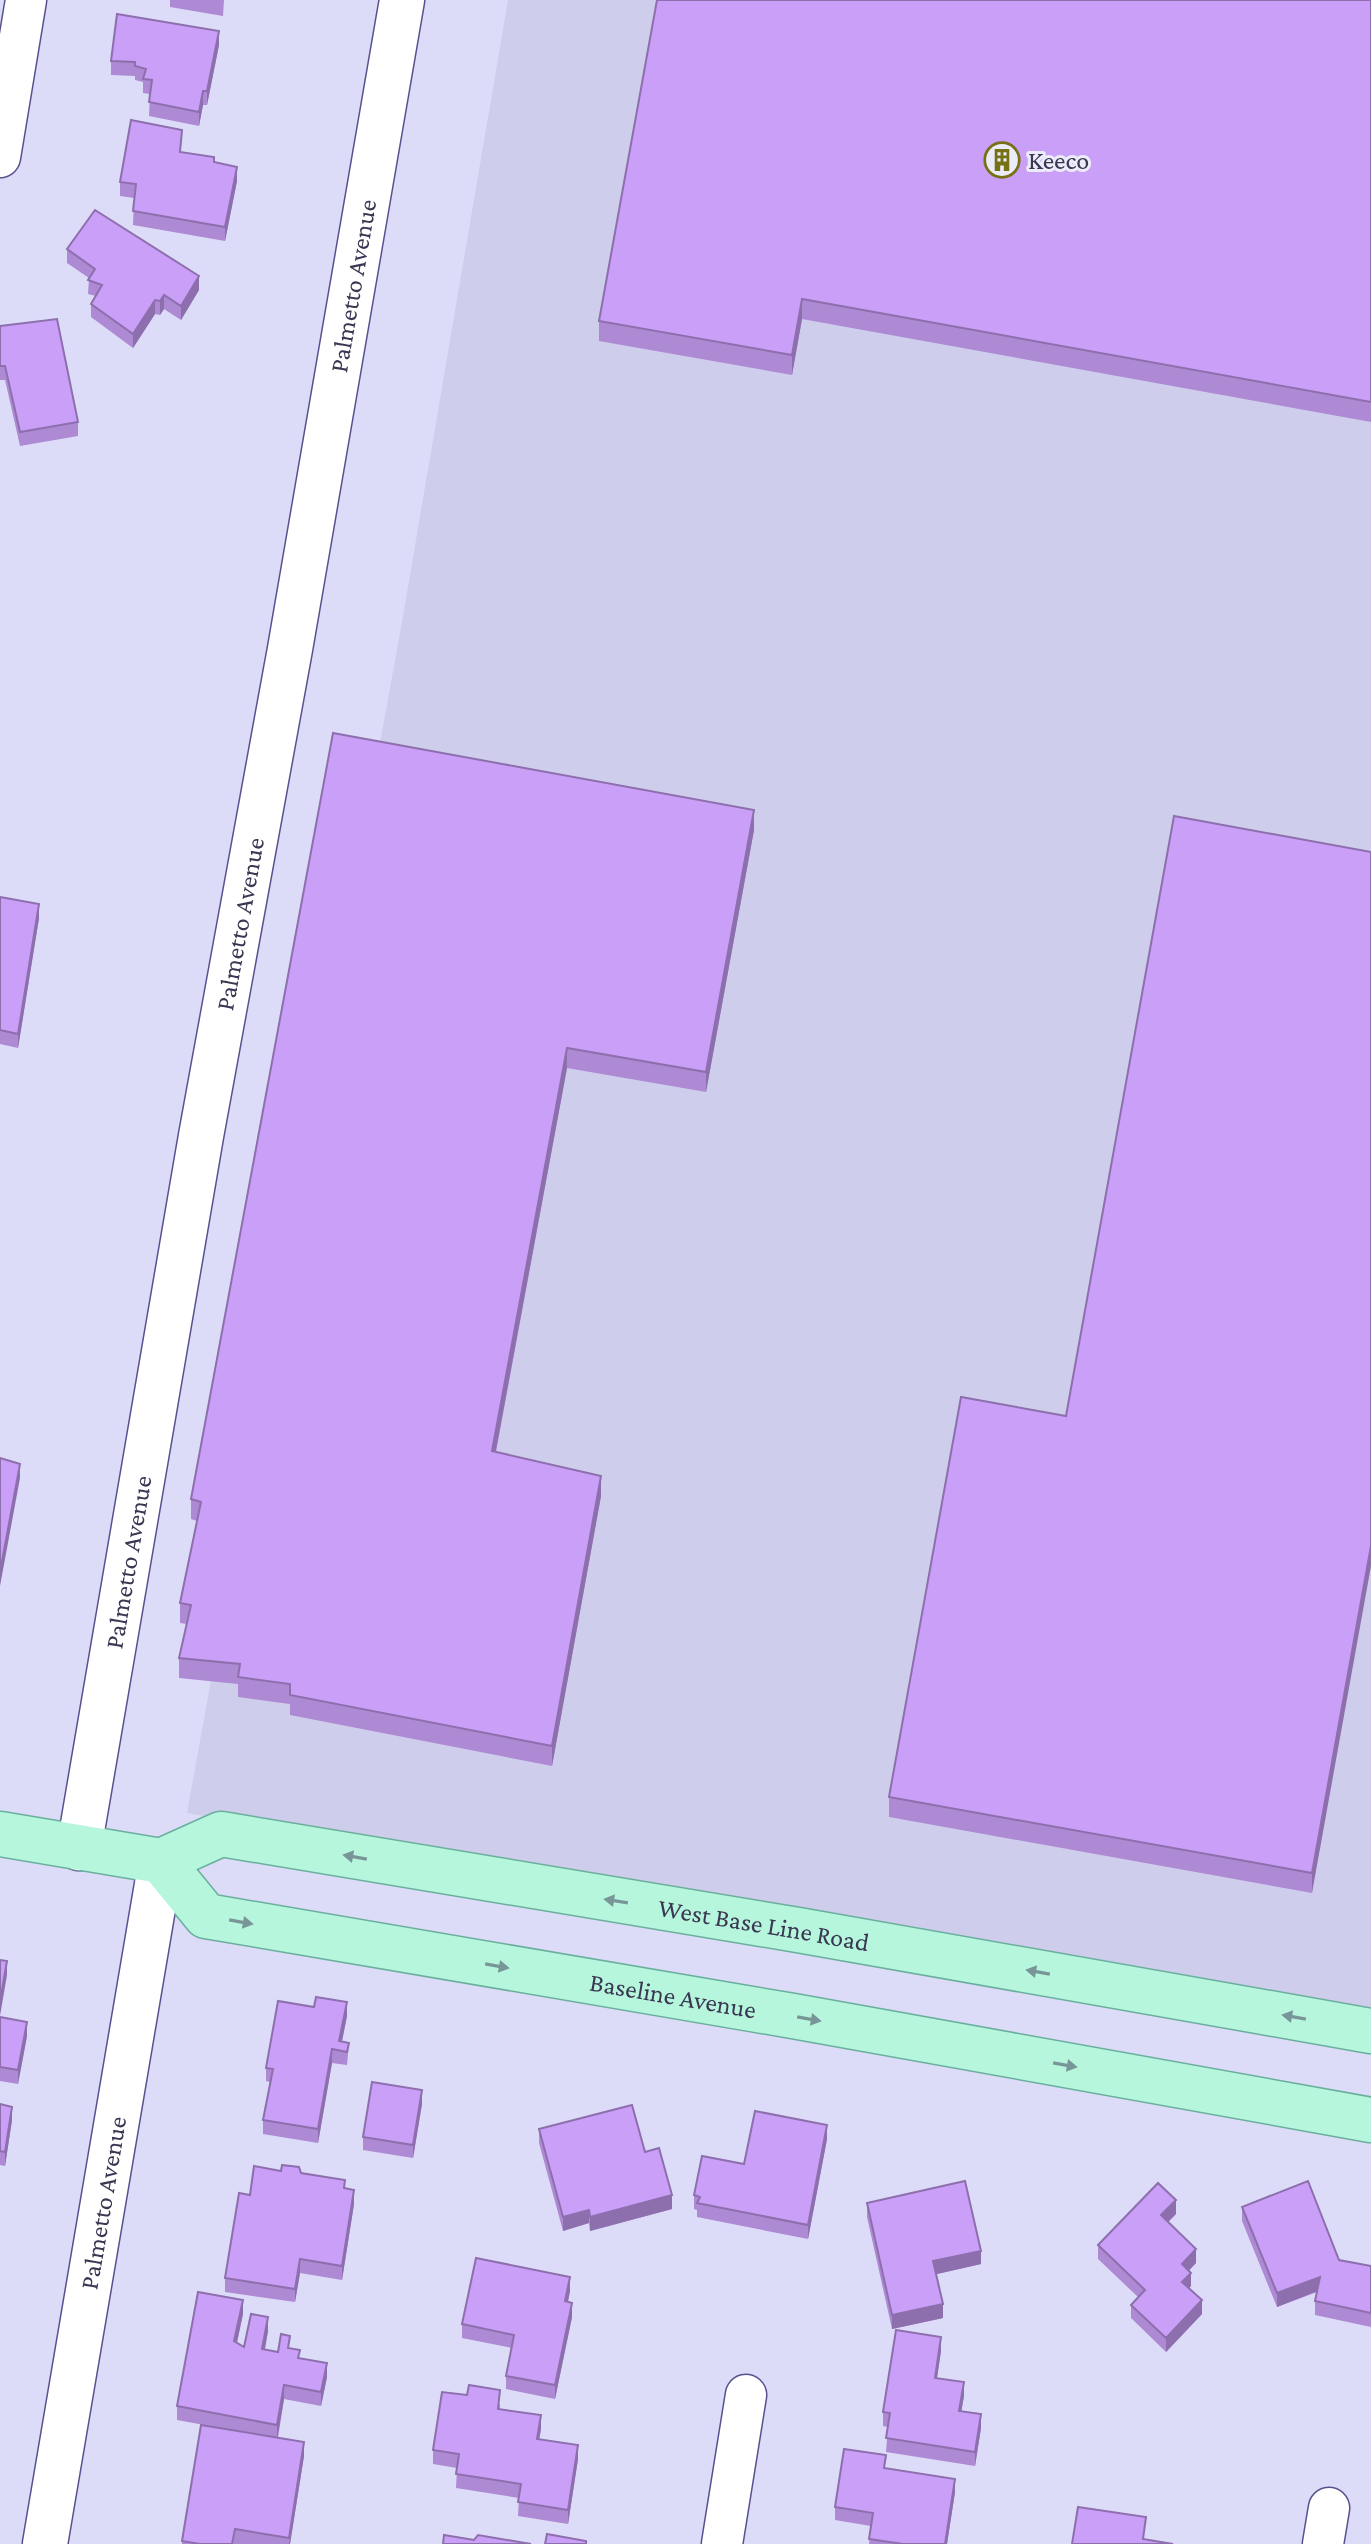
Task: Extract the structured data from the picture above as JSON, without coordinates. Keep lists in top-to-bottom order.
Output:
{
  "streets": {
    "main road": ["West Base Line Road", "Baseline Avenue"],
    "street": ["Palmetto Avenue"]
  },
  "crossings": [
    ["Palmetto Avenue", "West Base Line Road"],
    ["Palmetto Avenue", "Baseline Avenue"],
    ["West Base Line Road", "Baseline Avenue"]
  ],
  "one_way": ["West Base Line Road", "Baseline Avenue"],
  "places": {
    "building": ["Keeco"]
  }
}
